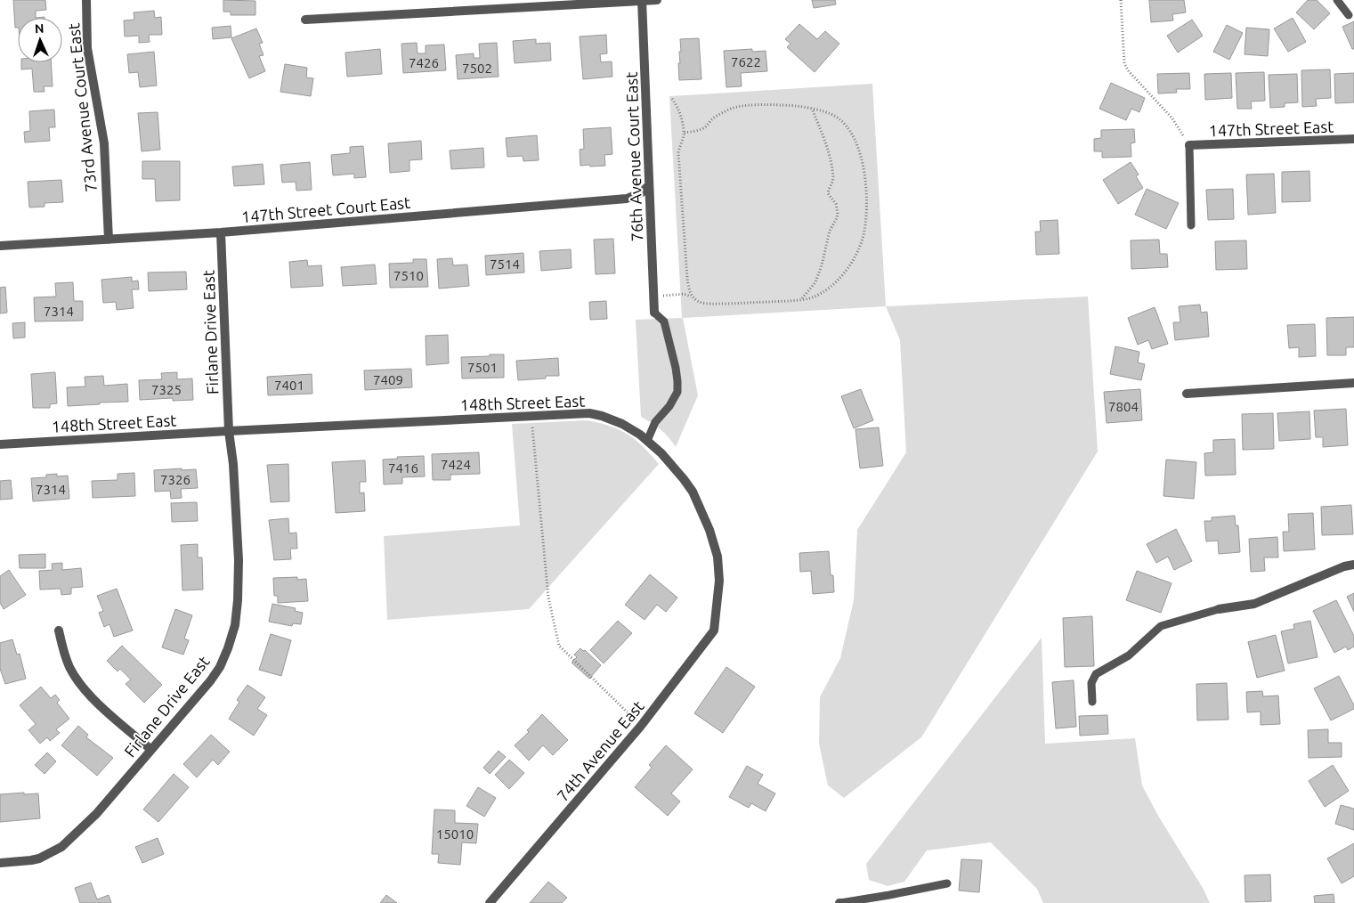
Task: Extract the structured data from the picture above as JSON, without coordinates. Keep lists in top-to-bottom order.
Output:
{
  "streets": {
    "street": [
      "73rd Avenue Court East",
      "147th Street East",
      "76th Avenue Court East",
      "147th Street Court East",
      "Firlane Drive East",
      "148th Street East",
      "74th Avenue East"
    ]
  },
  "crossings": [
    ["73rd Avenue Court East", "147th Street Court East"],
    ["76th Avenue Court East", "147th Street Court East"],
    ["147th Street Court East", "Firlane Drive East"],
    ["Firlane Drive East", "148th Street East"],
    ["148th Street East", "74th Avenue East"]
  ],
  "house_numbers": [
    "7622",
    "7426",
    "7502",
    "7514",
    "7510",
    "7314",
    "7501",
    "7409",
    "7401",
    "7325",
    "7804",
    "7424",
    "7416",
    "7326",
    "7314",
    "15010"
  ],
  "north": "top"
}
